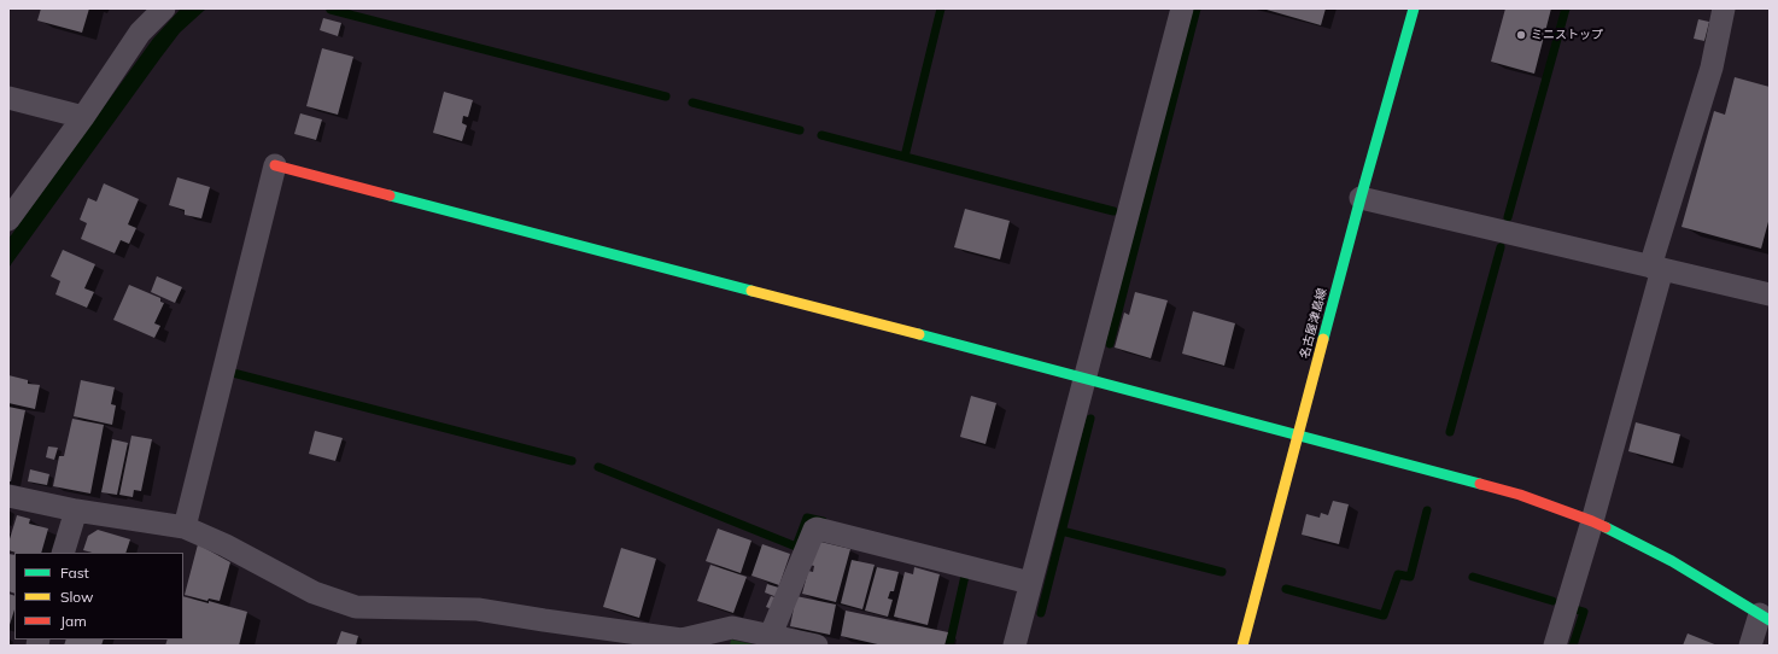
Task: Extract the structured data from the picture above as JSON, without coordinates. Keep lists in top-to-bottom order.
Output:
{
  "streets": {
    "street": ["名古屋津島線"]
  },
  "places": ["ミニストップ"],
  "legend": ["Fast", "Slow", "Jam"]
}
